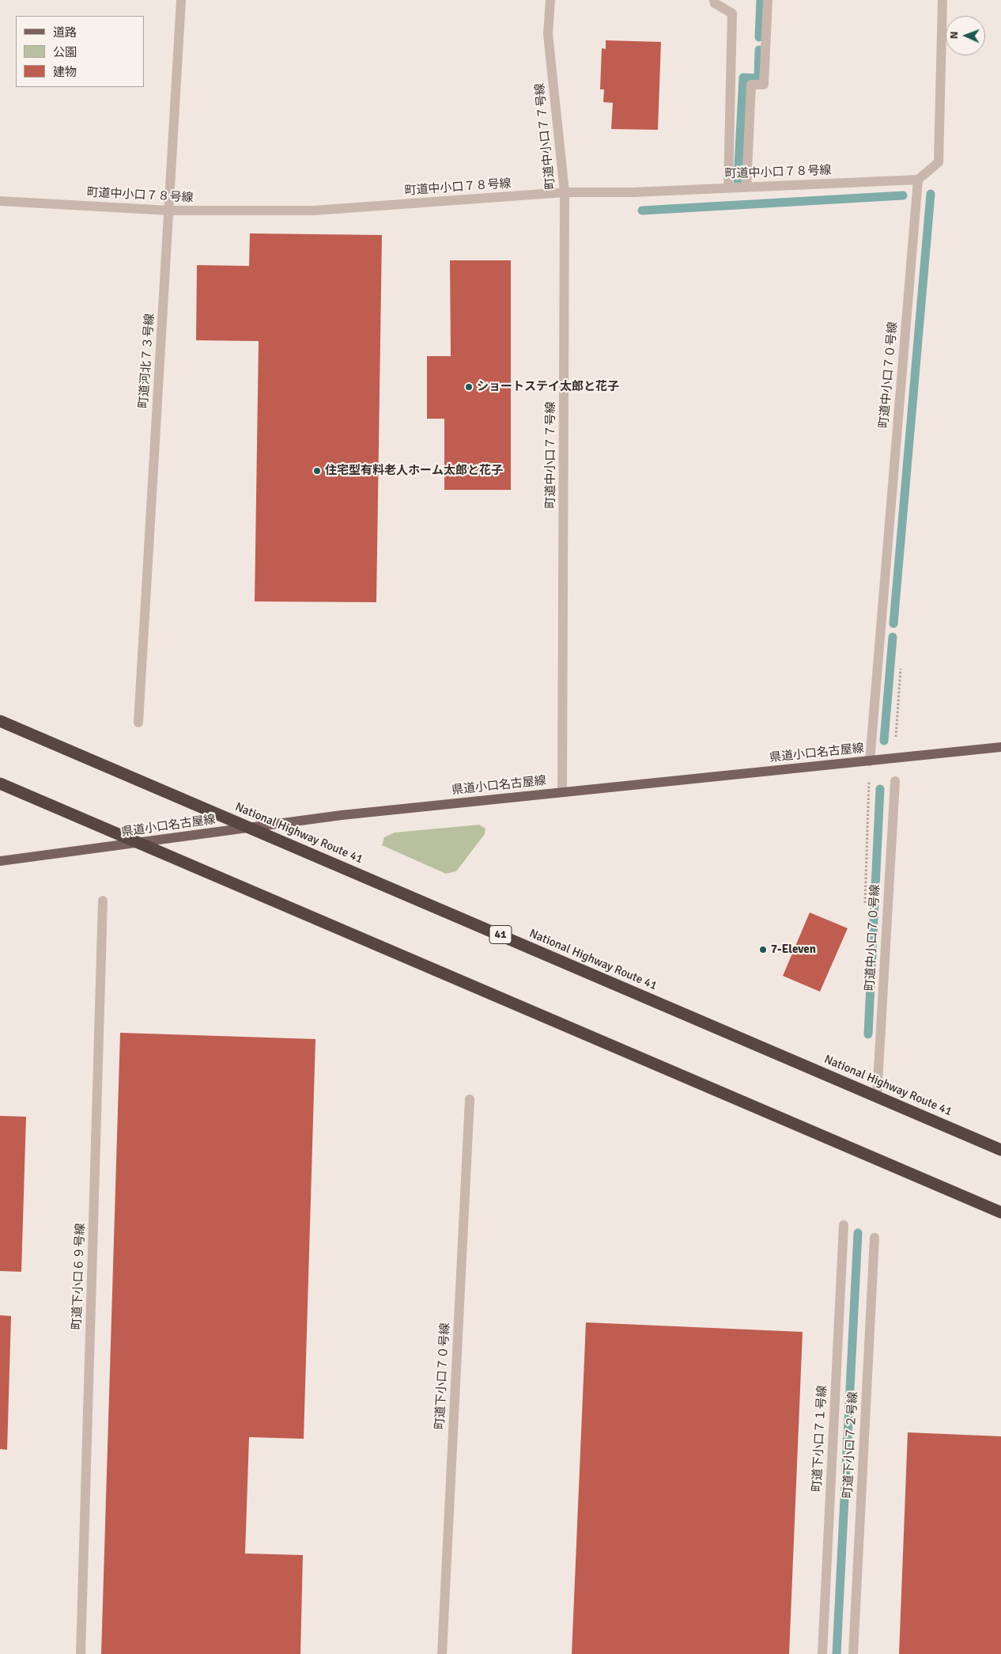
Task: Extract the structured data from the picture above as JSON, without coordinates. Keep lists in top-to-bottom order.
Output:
{
  "streets": {
    "highway": ["National Highway Route 41", "41"],
    "main road": ["県道小口名古屋線"],
    "street": [
      "町道中小口７７号線",
      "町道中小口７８号線",
      "町道河北７３号線",
      "町道中小口７０号線",
      "町道下小口６９号線",
      "町道下小口７０号線",
      "町道下小口７１号線",
      "町道下小口７２号線"
    ]
  },
  "crossings": [
    ["町道中小口７７号線", "町道中小口７８号線"],
    ["町道中小口７７号線", "県道小口名古屋線"],
    ["町道中小口７８号線", "町道河北７３号線"],
    ["町道中小口７８号線", "町道中小口７０号線"],
    ["町道中小口７０号線", "県道小口名古屋線"],
    ["町道中小口７０号線", "National Highway Route 41"],
    ["県道小口名古屋線", "National Highway Route 41"]
  ],
  "places": ["ショートステイ太郎と花子", "住宅型有料老人ホーム太郎と花子", "7-Eleven"],
  "legend": ["道路", "公園", "建物"],
  "north": "left"
}
